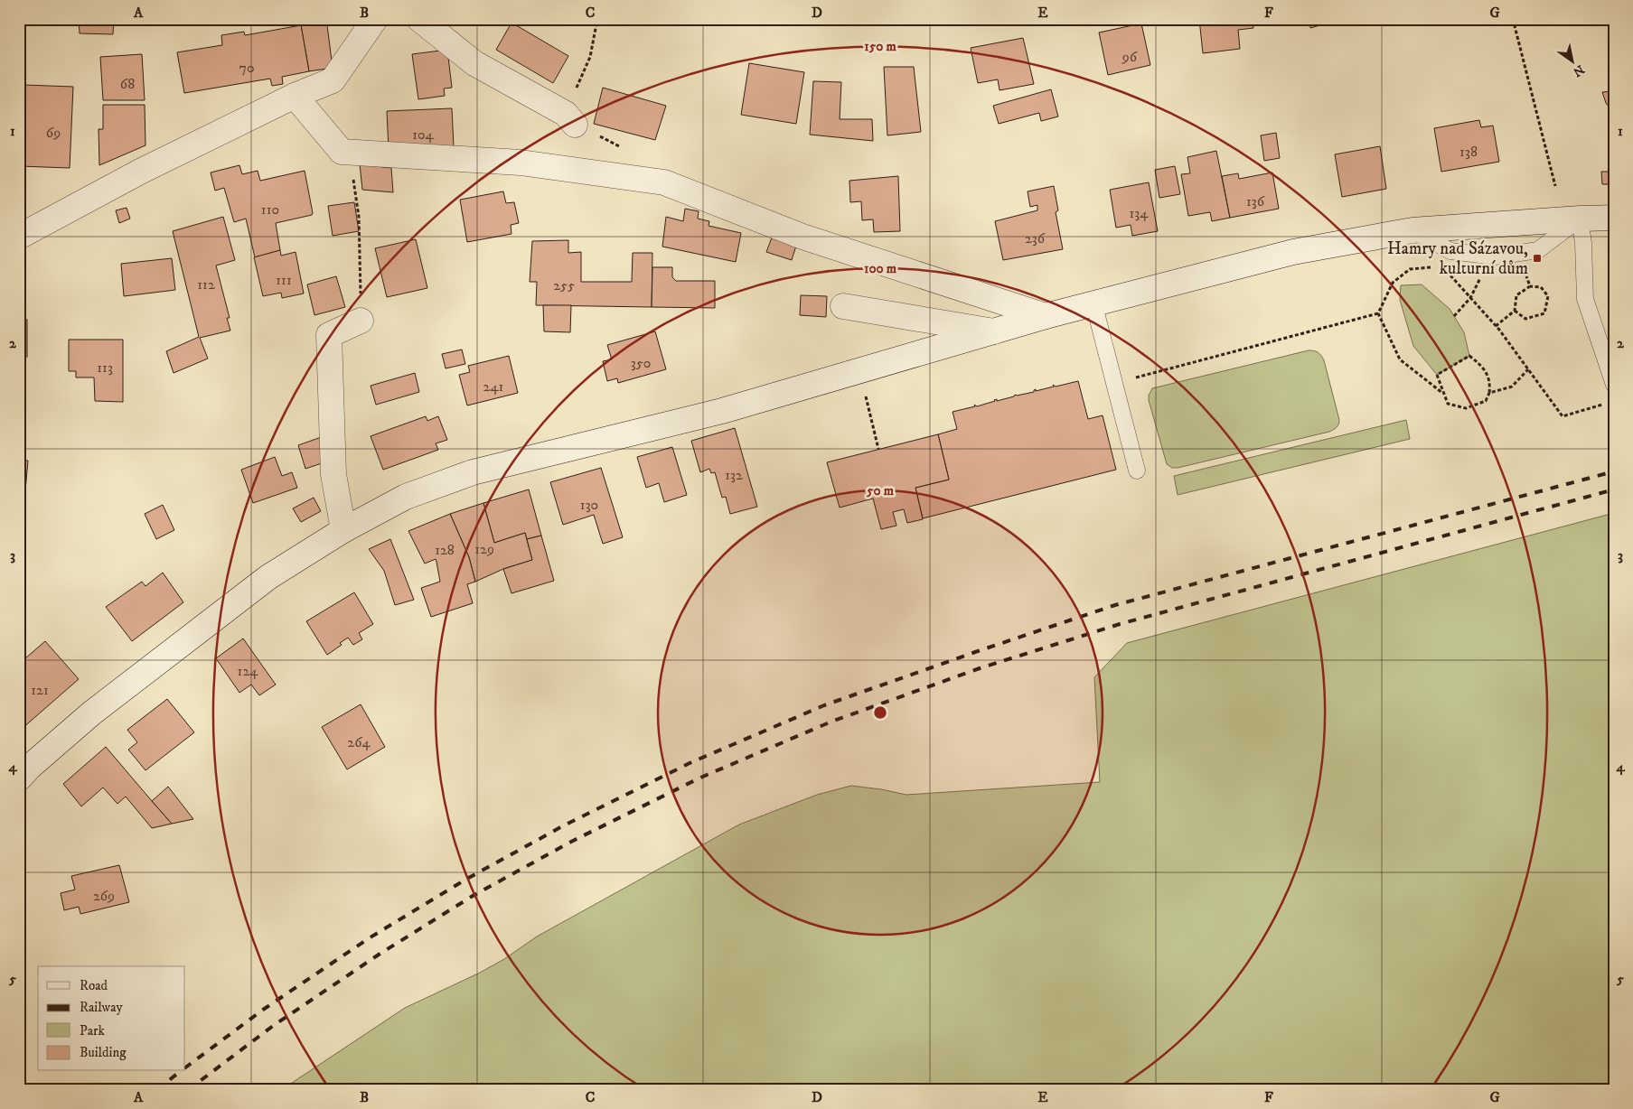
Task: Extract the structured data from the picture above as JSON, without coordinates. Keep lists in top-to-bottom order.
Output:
{
  "places": {
    "transit": ["Hamry nad Sázavou, kulturní dům"]
  },
  "house_numbers": [
    "96",
    "70",
    "68",
    "69",
    "104",
    "138",
    "136",
    "110",
    "134",
    "236",
    "111",
    "112",
    "255",
    "350",
    "113",
    "241",
    "132",
    "130",
    "129",
    "128",
    "124",
    "121",
    "264",
    "269"
  ],
  "legend": [
    "Road",
    "Railway",
    "Park",
    "Building"
  ],
  "north": "bottom right",
  "grid": {
    "columns": [
      "A",
      "B",
      "C",
      "D",
      "E",
      "F",
      "G"
    ],
    "rows": [
      "1",
      "2",
      "3",
      "4",
      "5"
    ]
  },
  "rings": ["150 m", "100 m", "50 m"]
}
